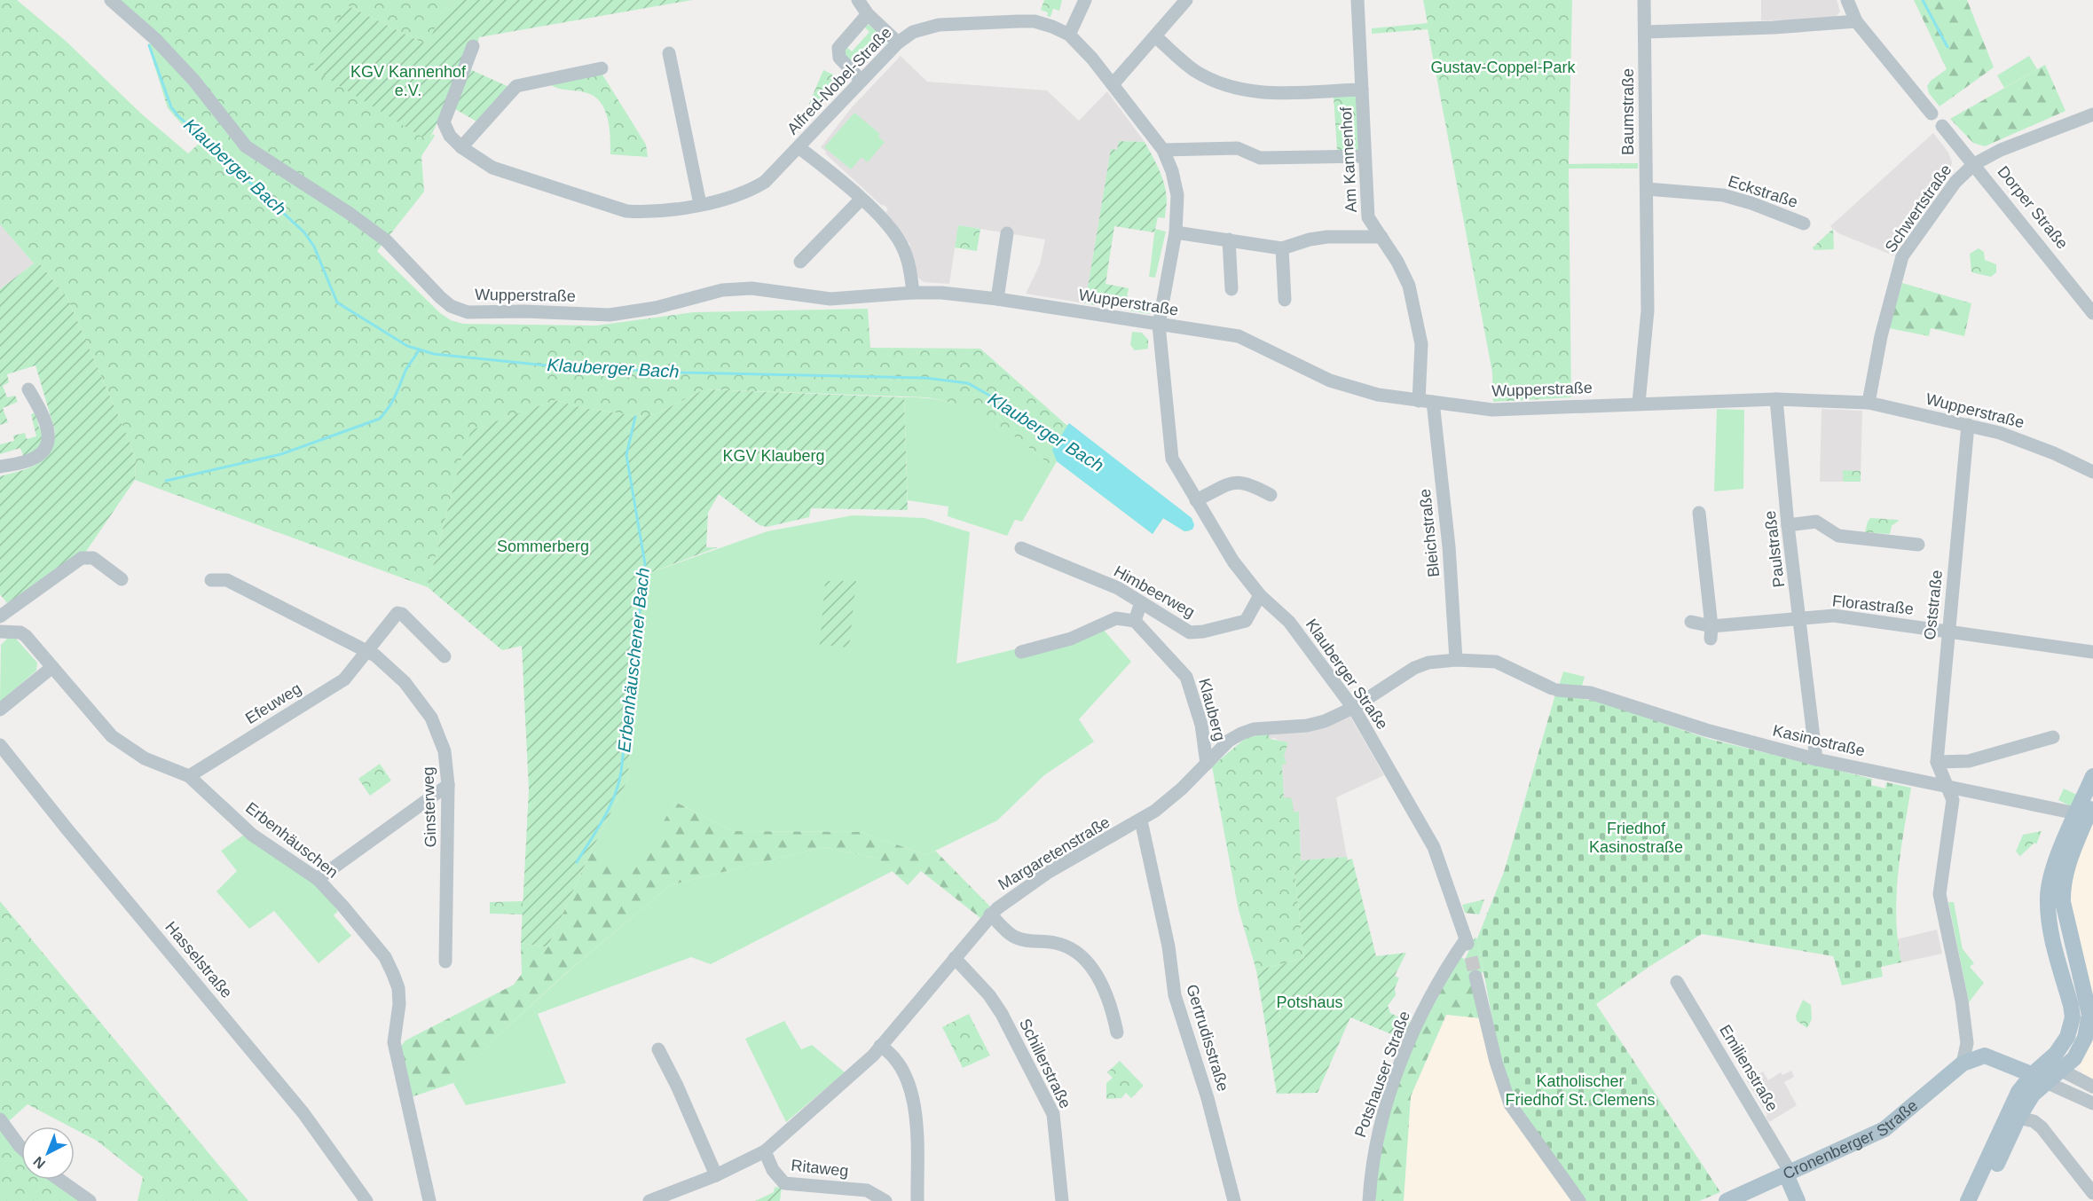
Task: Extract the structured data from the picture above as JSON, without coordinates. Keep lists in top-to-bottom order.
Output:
{
  "streets": {
    "main road": ["Cronenberger Straße"],
    "street": [
      "Alfred-Nobel-Straße",
      "Baumstraße",
      "Am Kannenhof",
      "Eckstraße",
      "Dorper Straße",
      "Schwertstraße",
      "Wupperstraße",
      "Bleichstraße",
      "Paulstraße",
      "Himbeerweg",
      "Florastraße",
      "Oststraße",
      "Klauberger Straße",
      "Efeuweg",
      "Klauberg",
      "Kasinostraße",
      "Ginsterweg",
      "Erbenhäuschen",
      "Margaretenstraße",
      "Hasselstraße",
      "Gertrudisstraße",
      "Schillerstraße",
      "Emilienstraße",
      "Potshauser Straße",
      "Ritaweg"
    ]
  },
  "crossings": [
    ["Alfred-Nobel-Straße", "Wupperstraße"],
    ["Alfred-Nobel-Straße", "Klauberger Straße"],
    ["Baumstraße", "Eckstraße"],
    ["Baumstraße", "Wupperstraße"],
    ["Am Kannenhof", "Wupperstraße"],
    ["Dorper Straße", "Schwertstraße"],
    ["Schwertstraße", "Wupperstraße"],
    ["Wupperstraße", "Bleichstraße"],
    ["Wupperstraße", "Paulstraße"],
    ["Wupperstraße", "Oststraße"],
    ["Wupperstraße", "Klauberger Straße"],
    ["Bleichstraße", "Kasinostraße"],
    ["Paulstraße", "Florastraße"],
    ["Paulstraße", "Kasinostraße"],
    ["Himbeerweg", "Klauberger Straße"],
    ["Florastraße", "Oststraße"],
    ["Oststraße", "Kasinostraße"],
    ["Oststraße", "Cronenberger Straße"],
    ["Klauberger Straße", "Kasinostraße"],
    ["Klauberger Straße", "Margaretenstraße"],
    ["Klauberger Straße", "Potshauser Straße"],
    ["Efeuweg", "Ginsterweg"],
    ["Efeuweg", "Erbenhäuschen"],
    ["Klauberg", "Margaretenstraße"],
    ["Kasinostraße", "Margaretenstraße"],
    ["Margaretenstraße", "Gertrudisstraße"],
    ["Margaretenstraße", "Schillerstraße"],
    ["Margaretenstraße", "Ritaweg"],
    ["Emilienstraße", "Cronenberger Straße"]
  ],
  "water": ["Klauberger Bach", "Erbenhäuschener Bach"],
  "parks": [
    "Gustav-Coppel-Park",
    "KGV Kannenhof e.V.",
    "KGV Klauberg",
    "Sommerberg",
    "Friedhof Kasinostraße",
    "Potshaus",
    "Katholischer Friedhof St. Clemens"
  ],
  "north": "bottom left"
}
